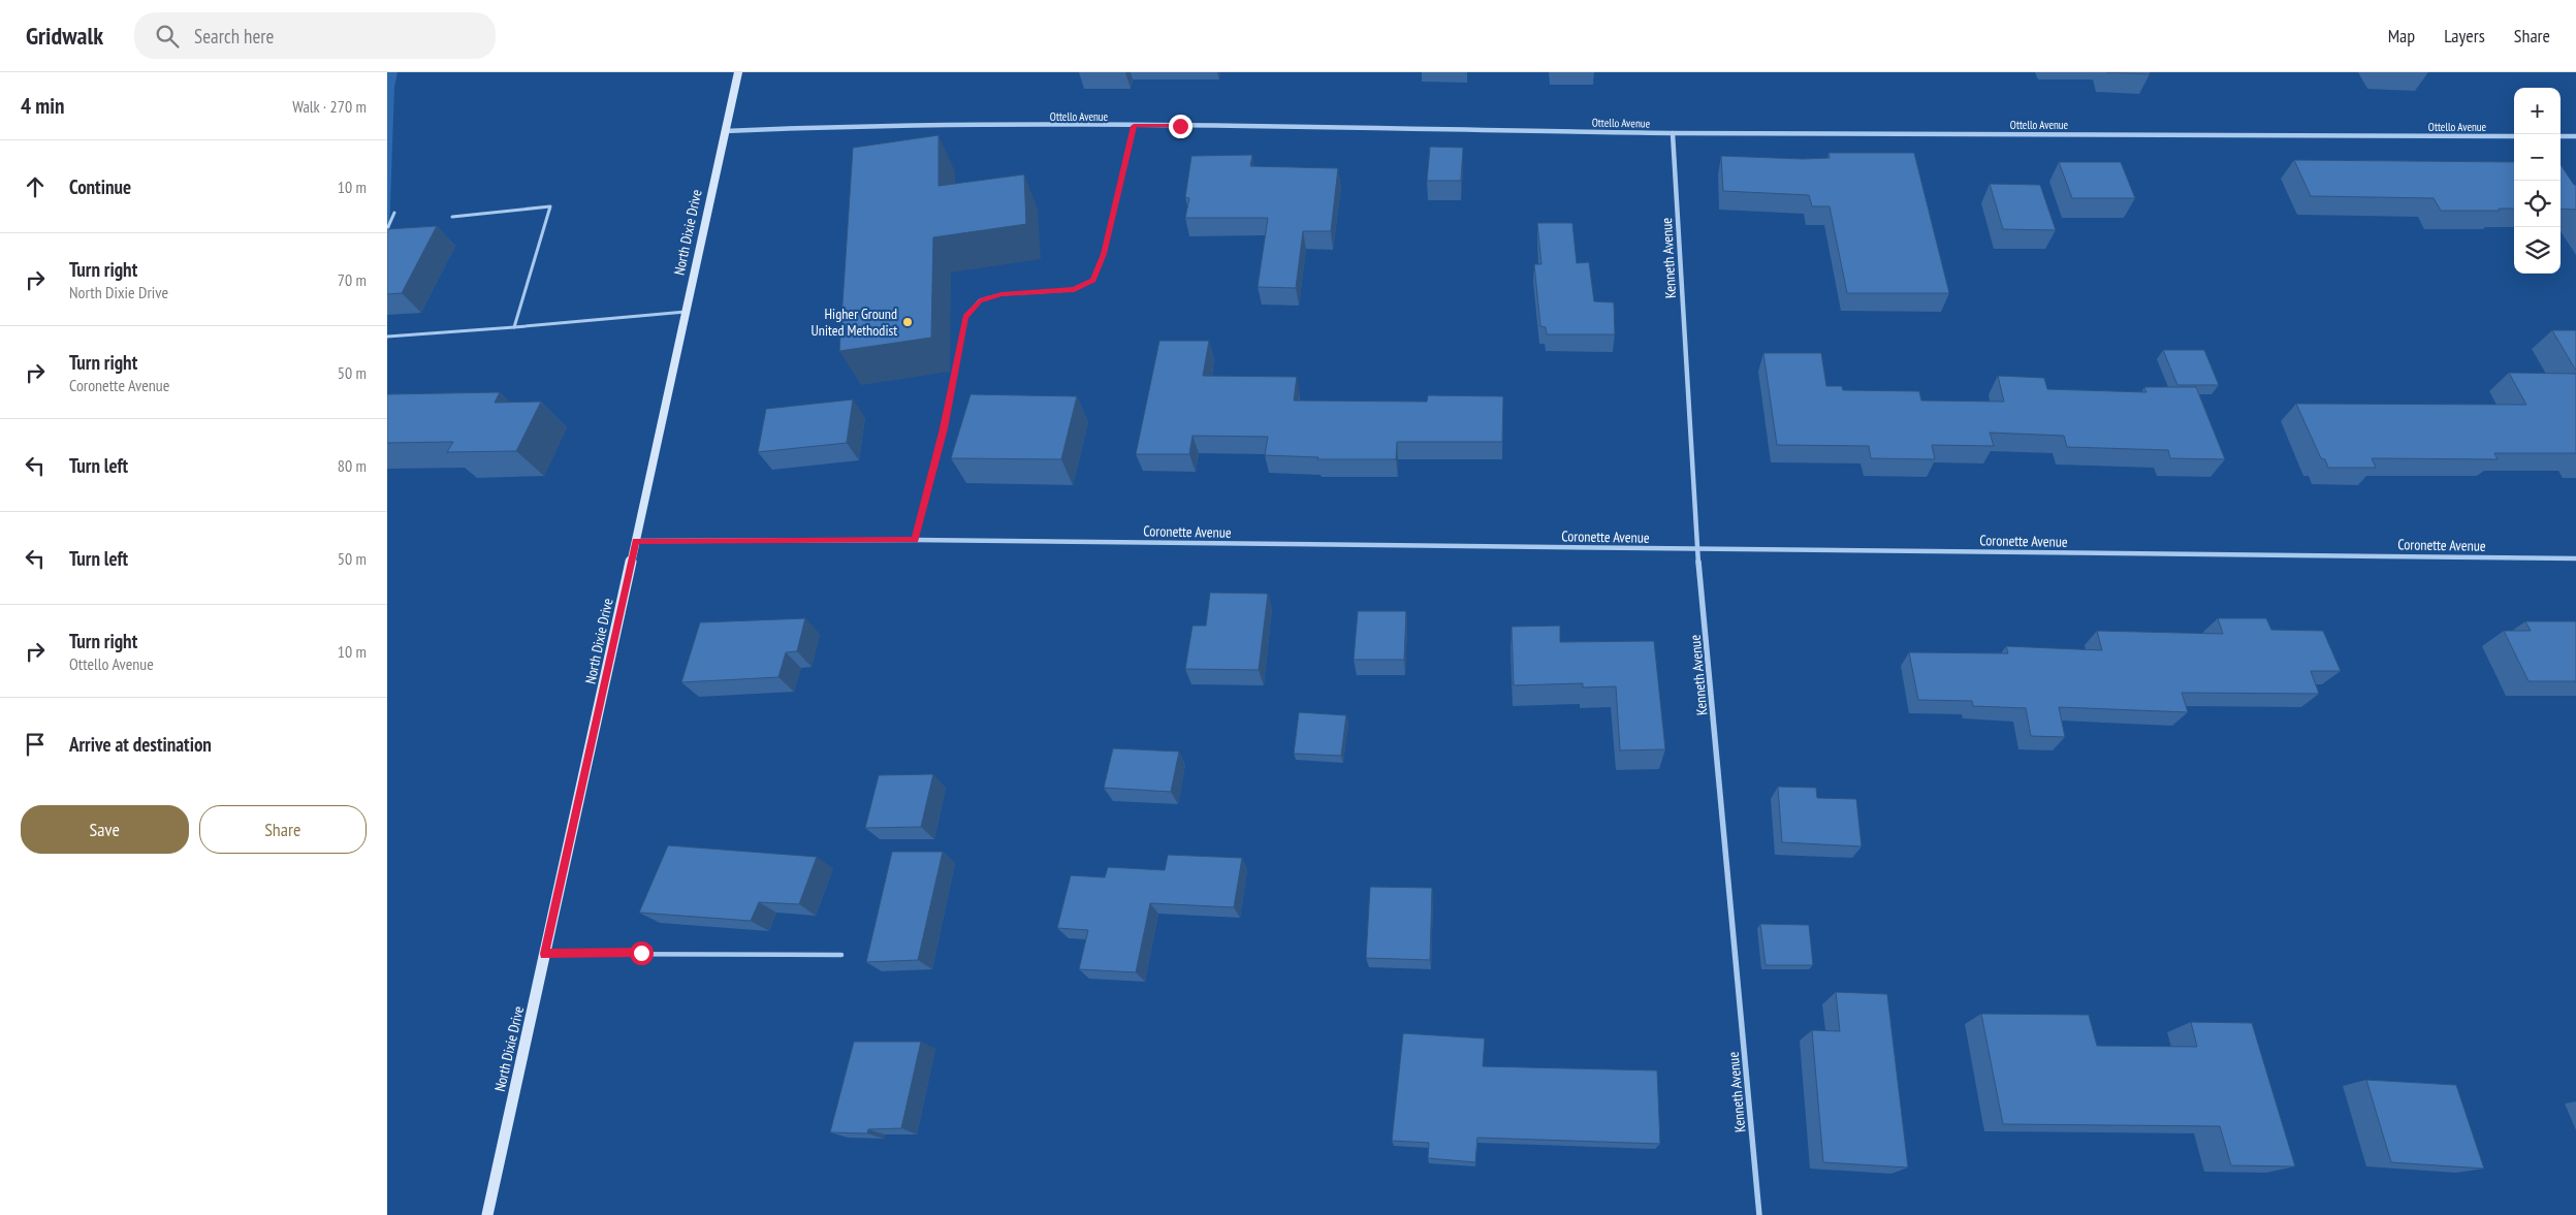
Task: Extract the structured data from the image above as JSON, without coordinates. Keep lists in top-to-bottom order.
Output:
{
  "streets": {
    "main road": ["North Dixie Drive"],
    "street": ["Ottello Avenue", "Kenneth Avenue", "Coronette Avenue"]
  },
  "crossings": [
    ["Ottello Avenue", "North Dixie Drive"],
    ["Ottello Avenue", "Kenneth Avenue"],
    ["North Dixie Drive", "Coronette Avenue"],
    ["Kenneth Avenue", "Coronette Avenue"]
  ],
  "places": ["Higher Ground United Methodist"],
  "page": {
    "header": "Gridwalk",
    "search": "Search here",
    "nav": ["Map", "Layers", "Share"],
    "heading": ["4 min", "Walk · 270 m"],
    "map_buttons": ["+", "−"],
    "list": [
      ["Continue", "10 m"],
      ["Turn right", "North Dixie Drive", "70 m"],
      ["Turn right", "Coronette Avenue", "50 m"],
      ["Turn left", "80 m"],
      ["Turn left", "50 m"],
      ["Turn right", "Ottello Avenue", "10 m"],
      "Arrive at destination"
    ],
    "buttons": ["Save", "Share"]
  }
}
